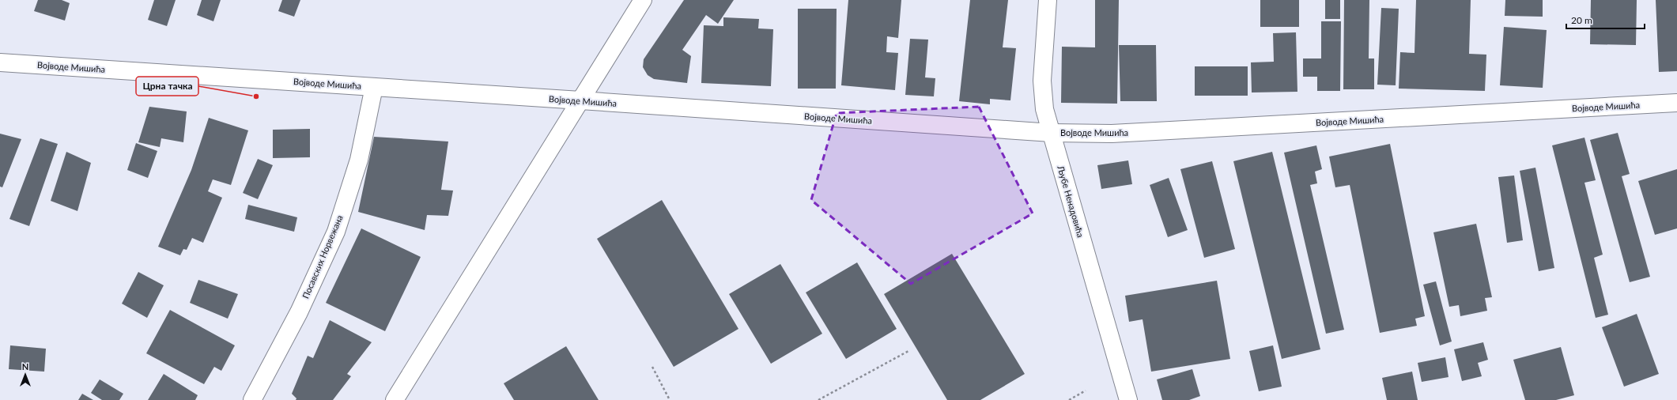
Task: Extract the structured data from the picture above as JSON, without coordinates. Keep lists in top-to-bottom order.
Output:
{
  "streets": {
    "street": ["Војводе Мишића", "Љубе Ненадовића", "Посавских Норвежана"]
  },
  "crossings": [
    ["Војводе Мишића", "Љубе Ненадовића"],
    ["Војводе Мишића", "Посавских Норвежана"]
  ],
  "places": ["Црна тачка"],
  "scale_bar": "20 m",
  "north": "top"
}
